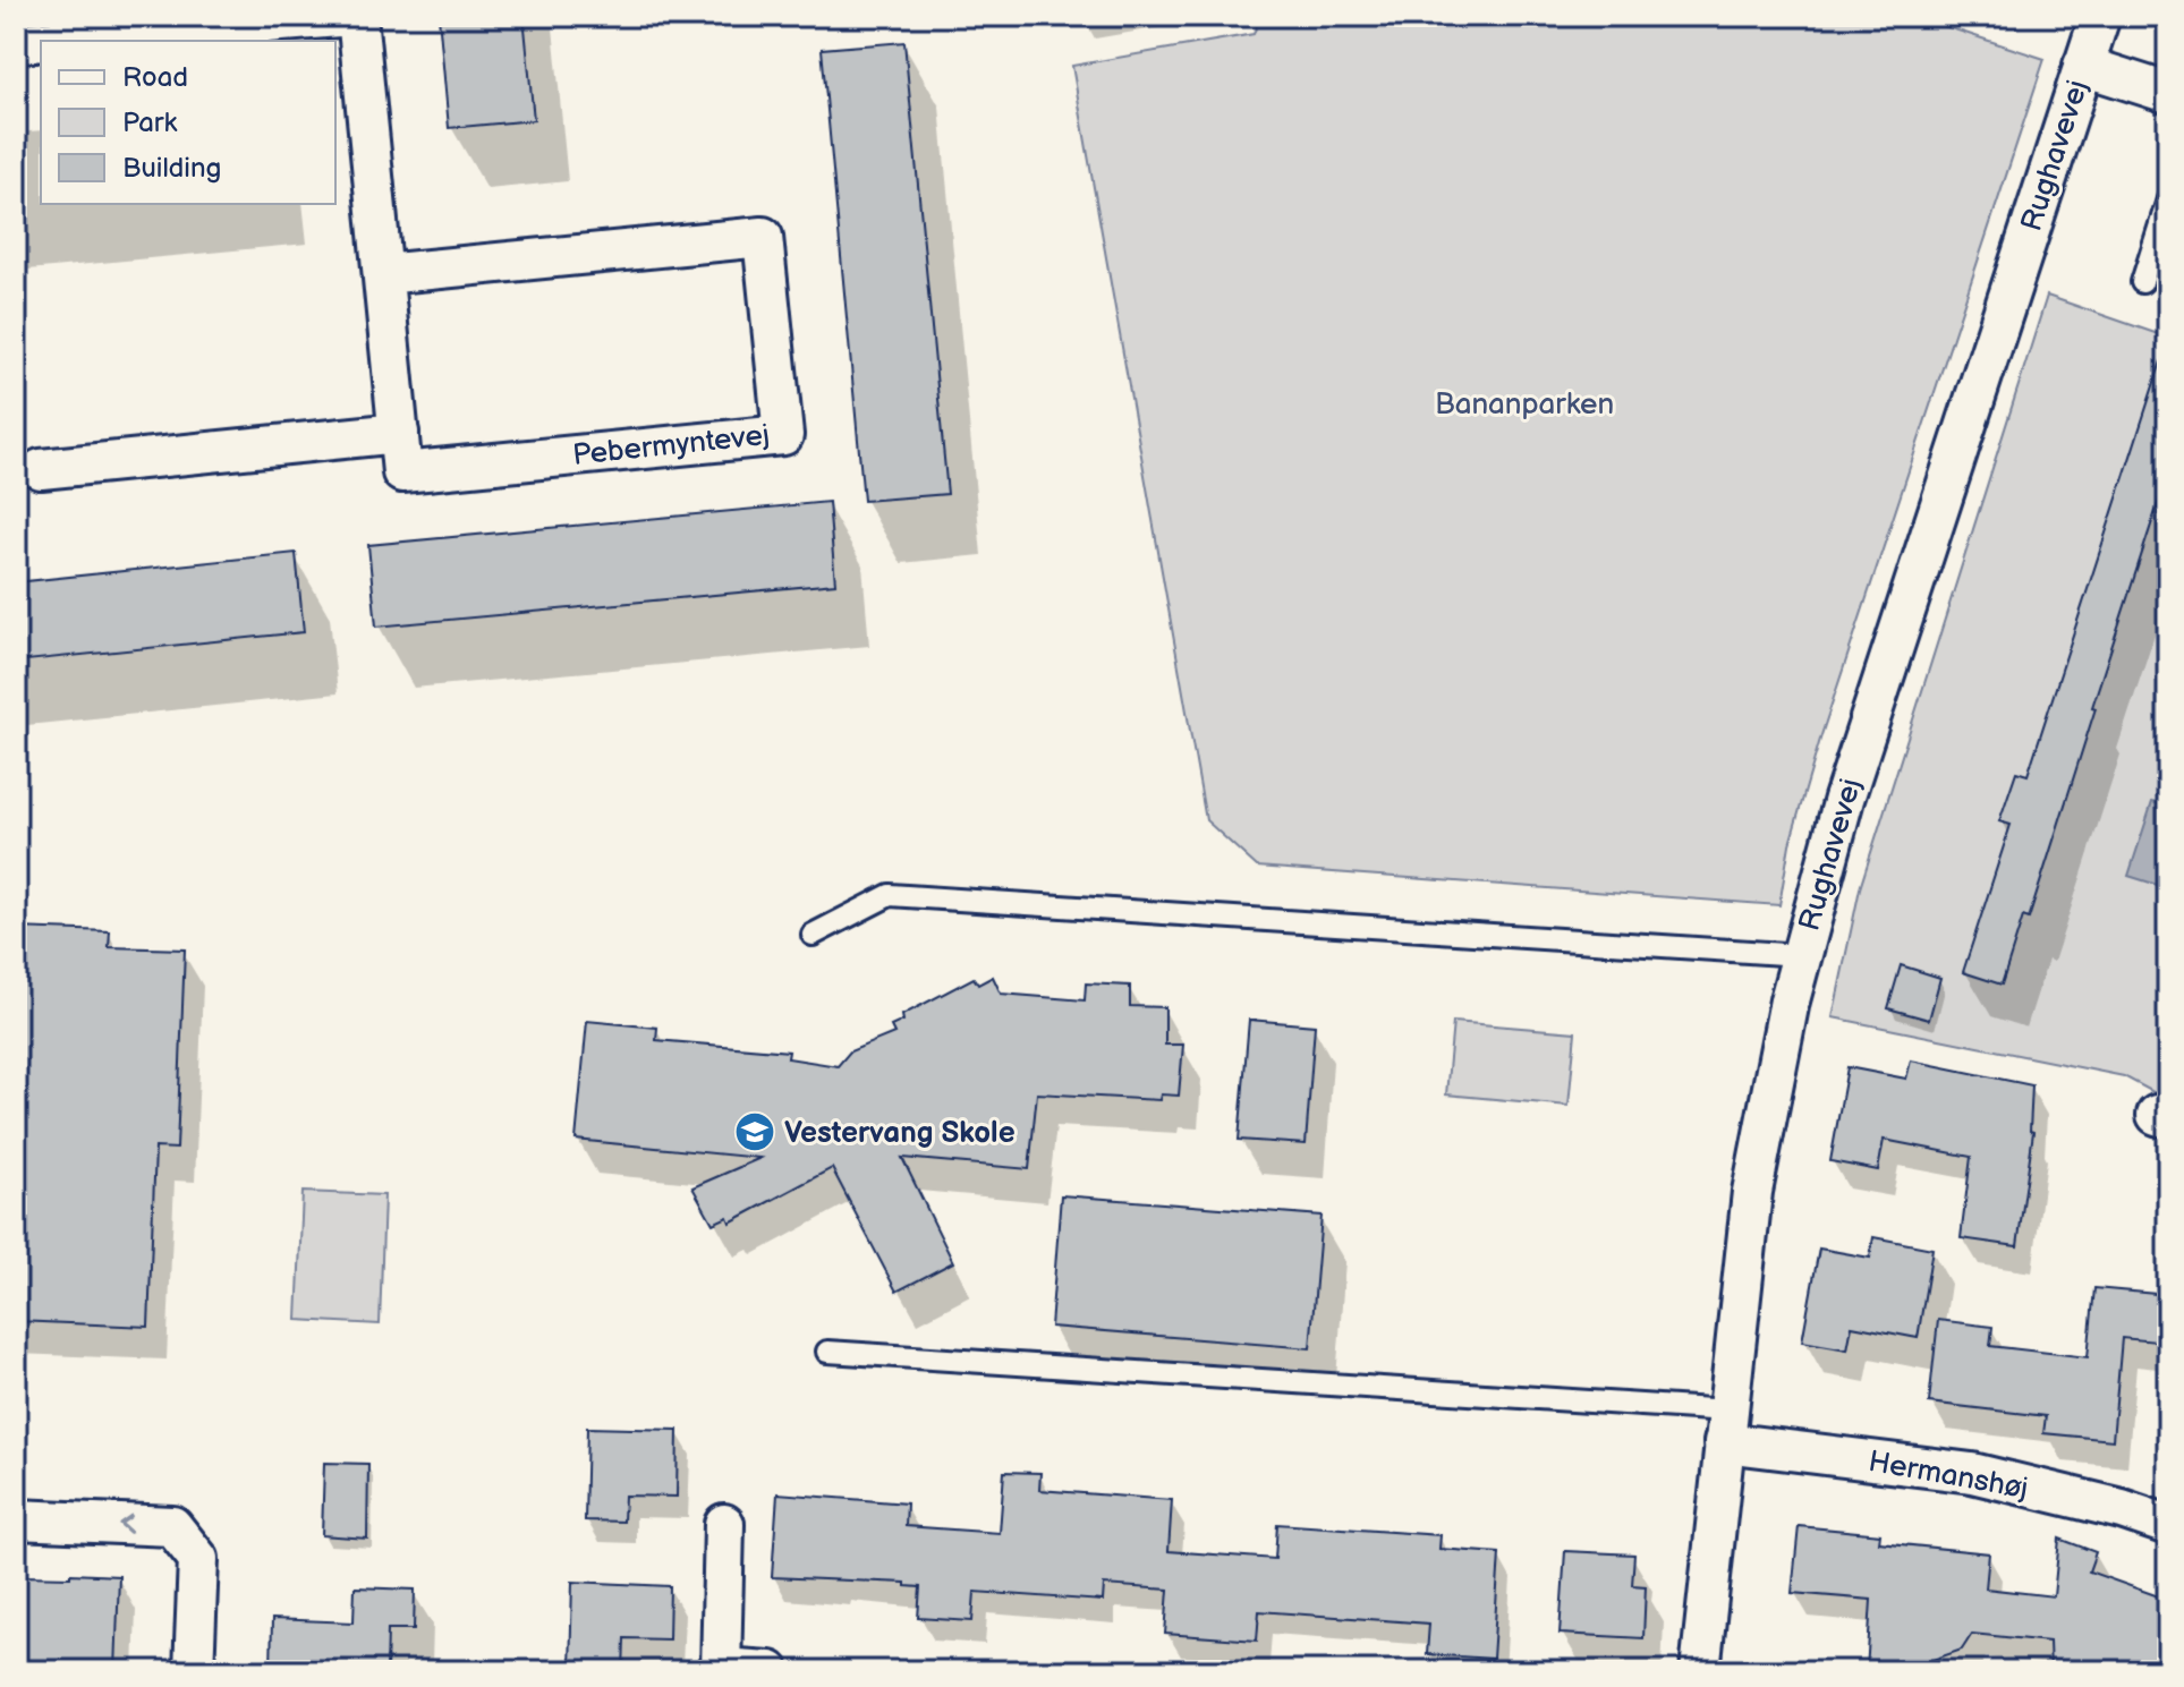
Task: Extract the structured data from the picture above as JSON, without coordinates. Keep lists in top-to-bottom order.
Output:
{
  "streets": {
    "street": ["Rughavevej", "Pebermyntevej", "Hermanshøj"]
  },
  "crossings": [
    ["Rughavevej", "Hermanshøj"]
  ],
  "parks": ["Bananparken"],
  "places": {
    "school or university": ["Vestervang Skole"]
  },
  "legend": ["Road", "Park", "Building"]
}
